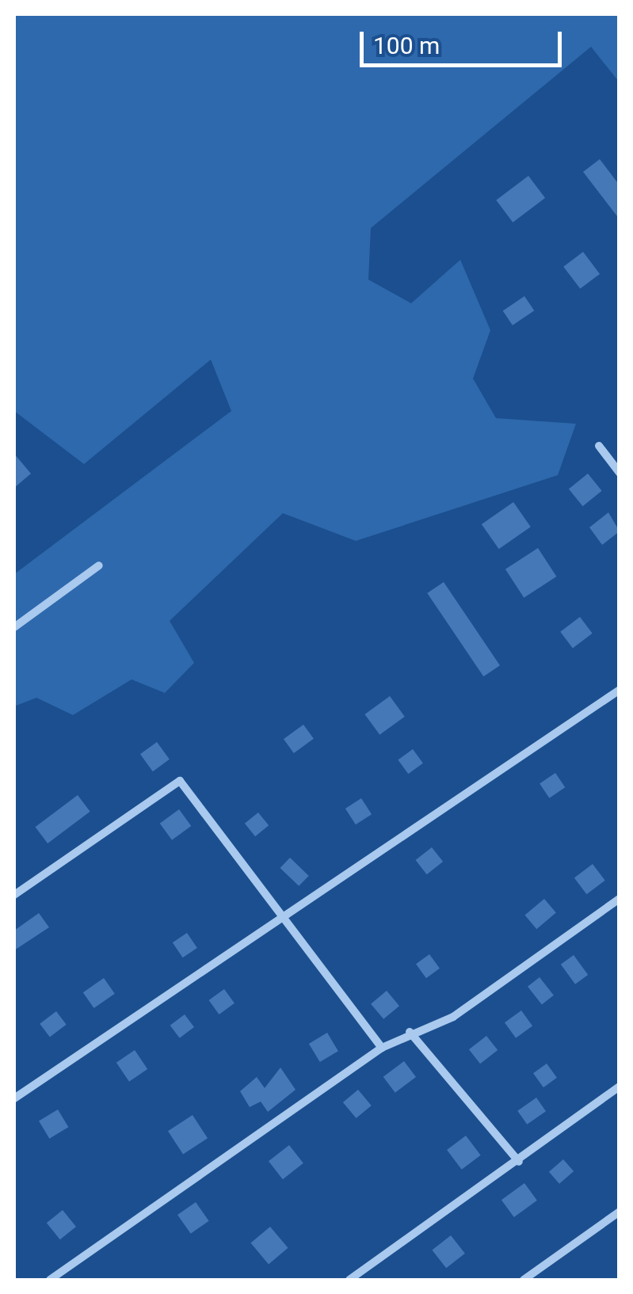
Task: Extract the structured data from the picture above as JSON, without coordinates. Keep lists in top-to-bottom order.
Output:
{
  "scale_bar": "100 m"
}
